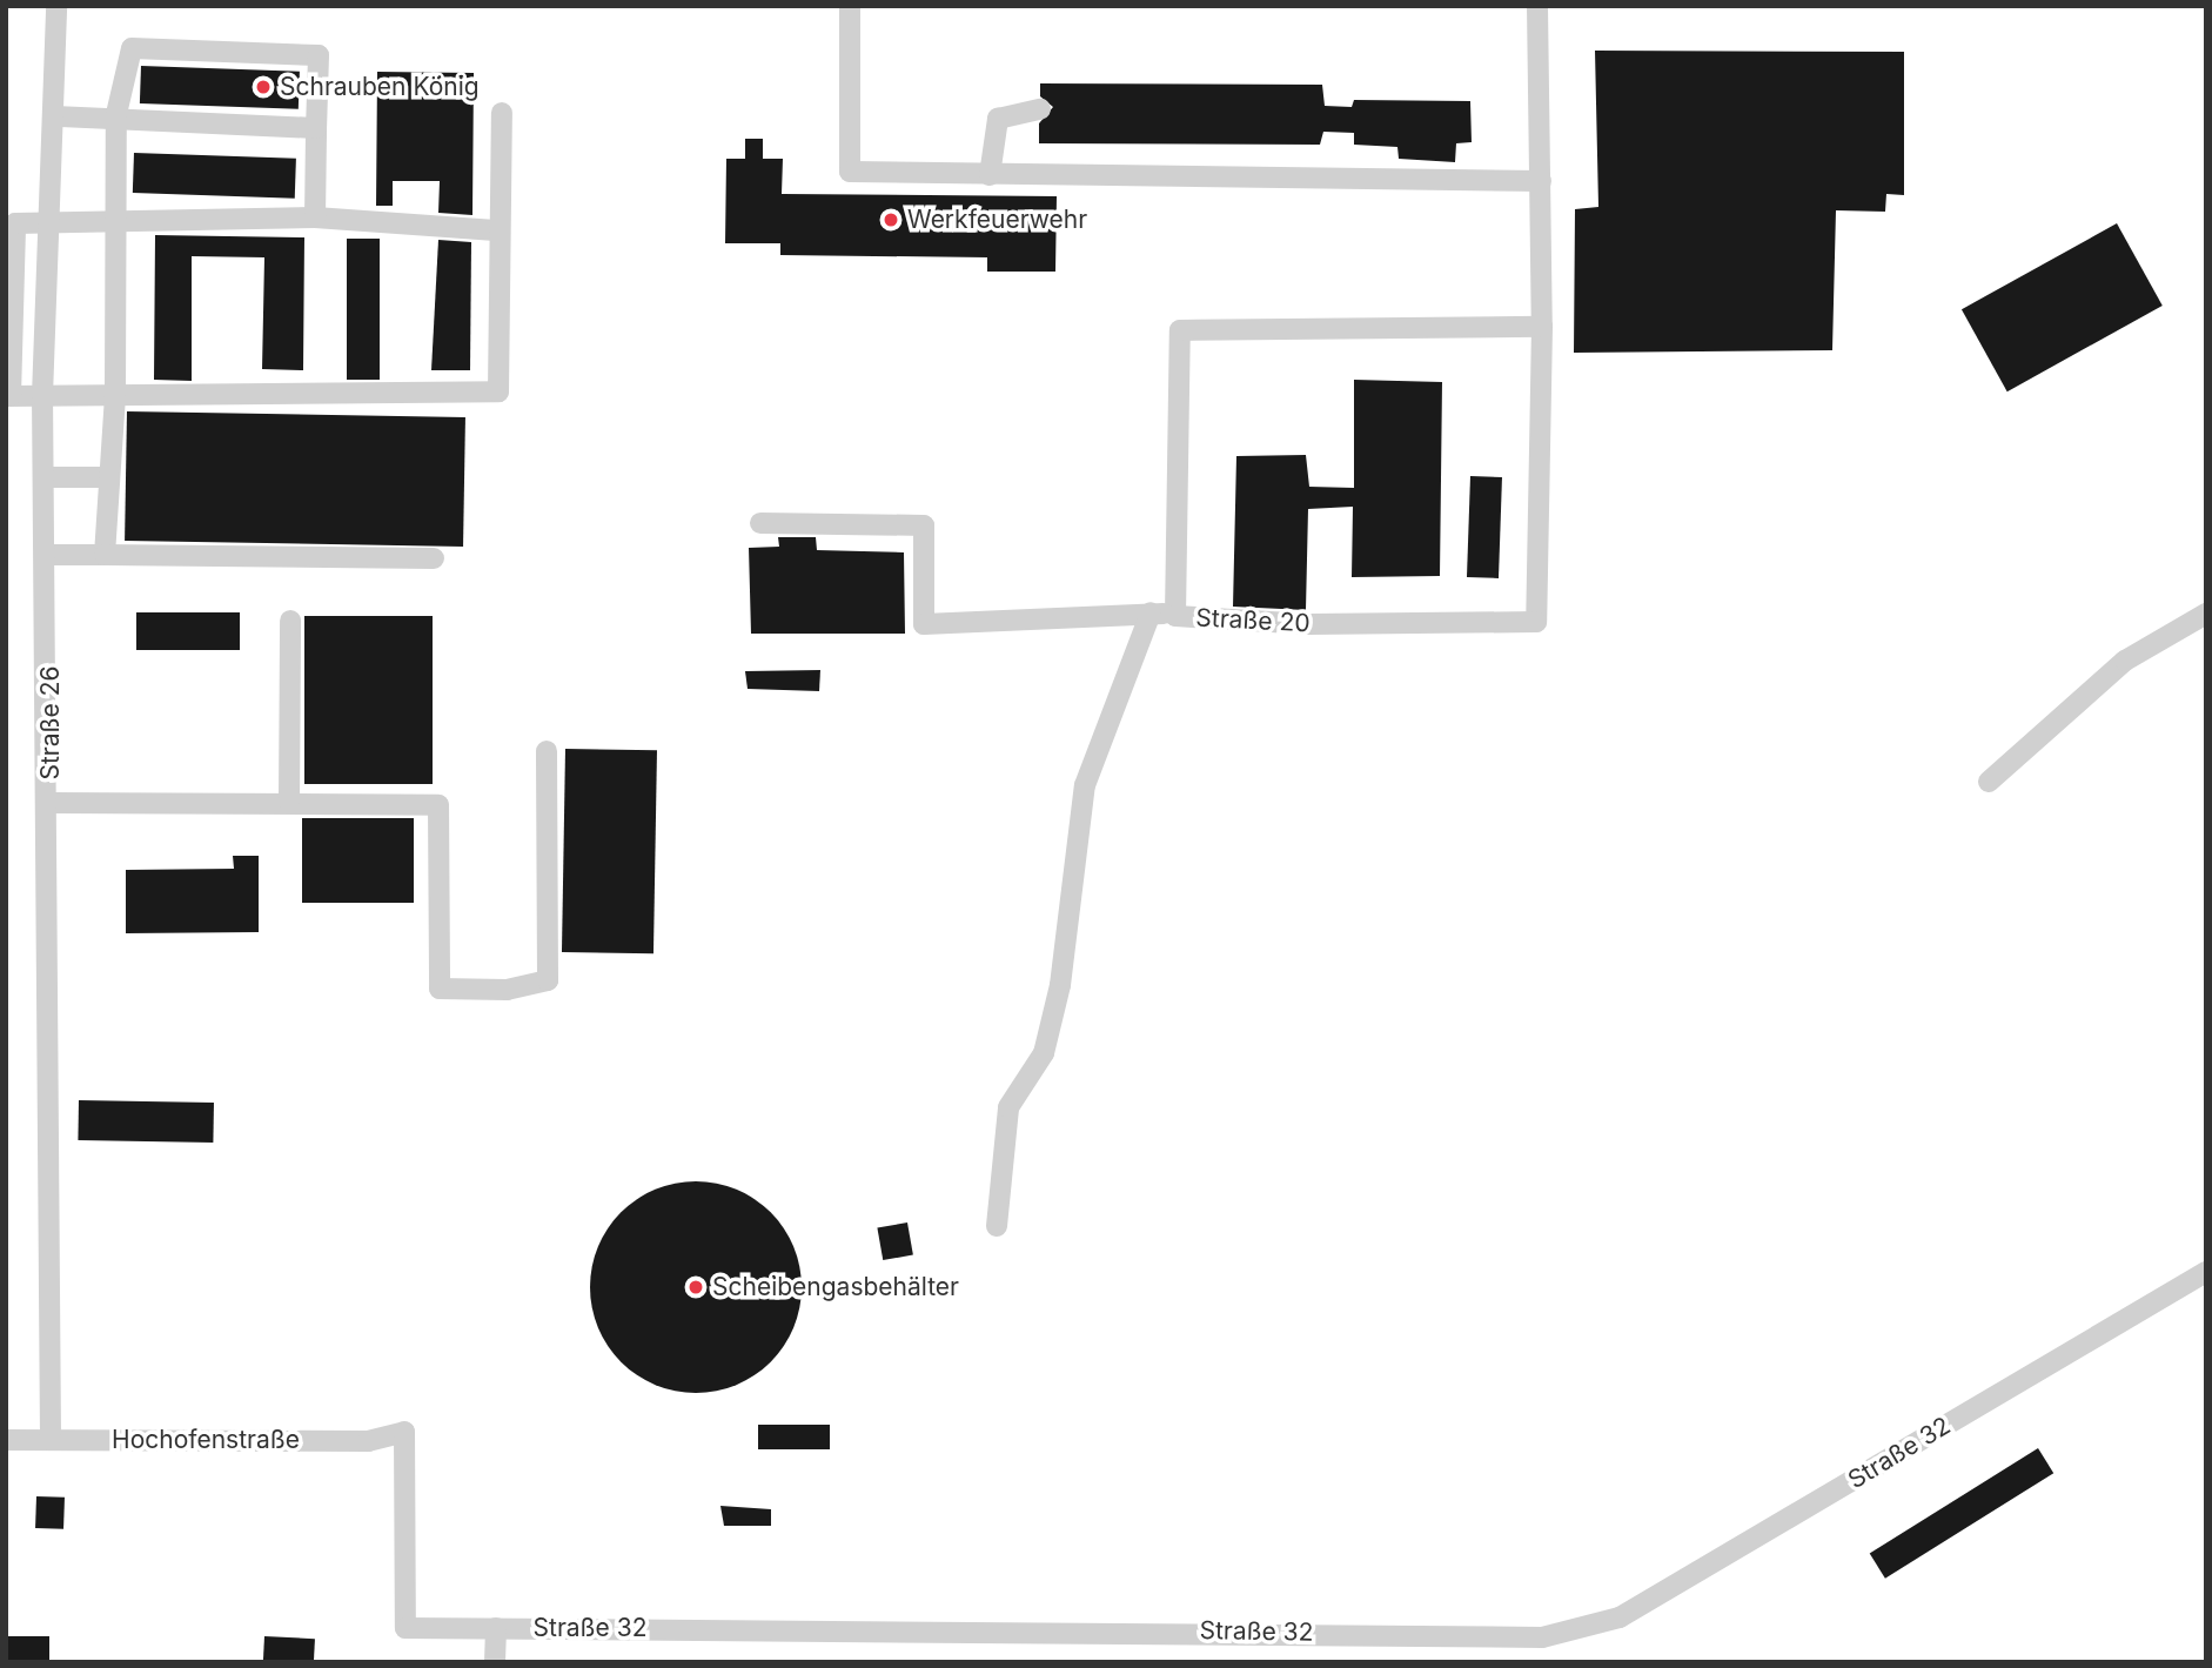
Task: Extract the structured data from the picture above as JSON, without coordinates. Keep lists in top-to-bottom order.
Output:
{
  "streets": {
    "street": [
      "Straße 20",
      "Straße 26",
      "Hochofenstraße",
      "Straße 32"
    ]
  },
  "crossings": [
    ["Straße 26", "Hochofenstraße"],
    ["Hochofenstraße", "Straße 32"]
  ],
  "places": ["Schrauben König", "Werkfeuerwehr", "Scheibengasbehälter"]
}
